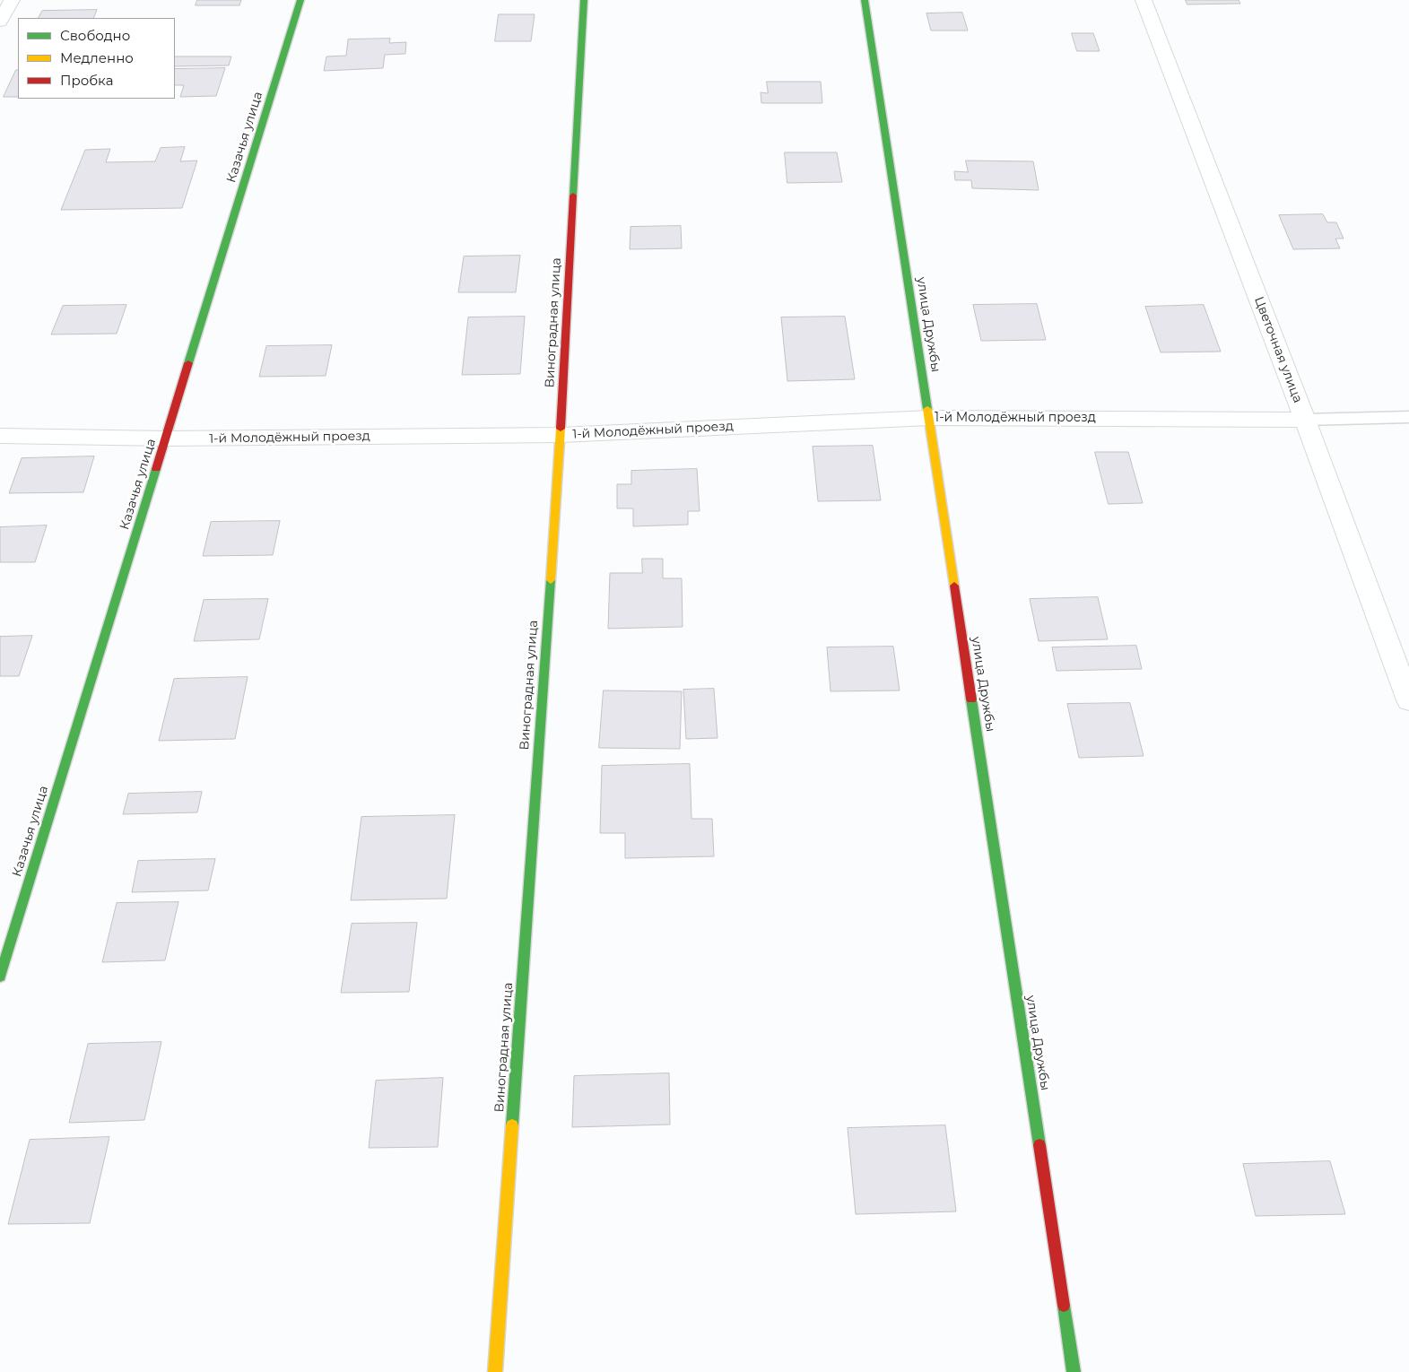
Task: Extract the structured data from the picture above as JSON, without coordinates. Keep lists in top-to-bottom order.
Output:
{
  "streets": {
    "street": [
      "Казачья улица",
      "Виноградная улица",
      "улица Дружбы",
      "Цветочная улица",
      "1-й Молодёжный проезд"
    ]
  },
  "crossings": [
    ["Казачья улица", "1-й Молодёжный проезд"],
    ["Виноградная улица", "1-й Молодёжный проезд"],
    ["улица Дружбы", "1-й Молодёжный проезд"],
    ["Цветочная улица", "1-й Молодёжный проезд"]
  ],
  "legend": ["Свободно", "Медленно", "Пробка"]
}
